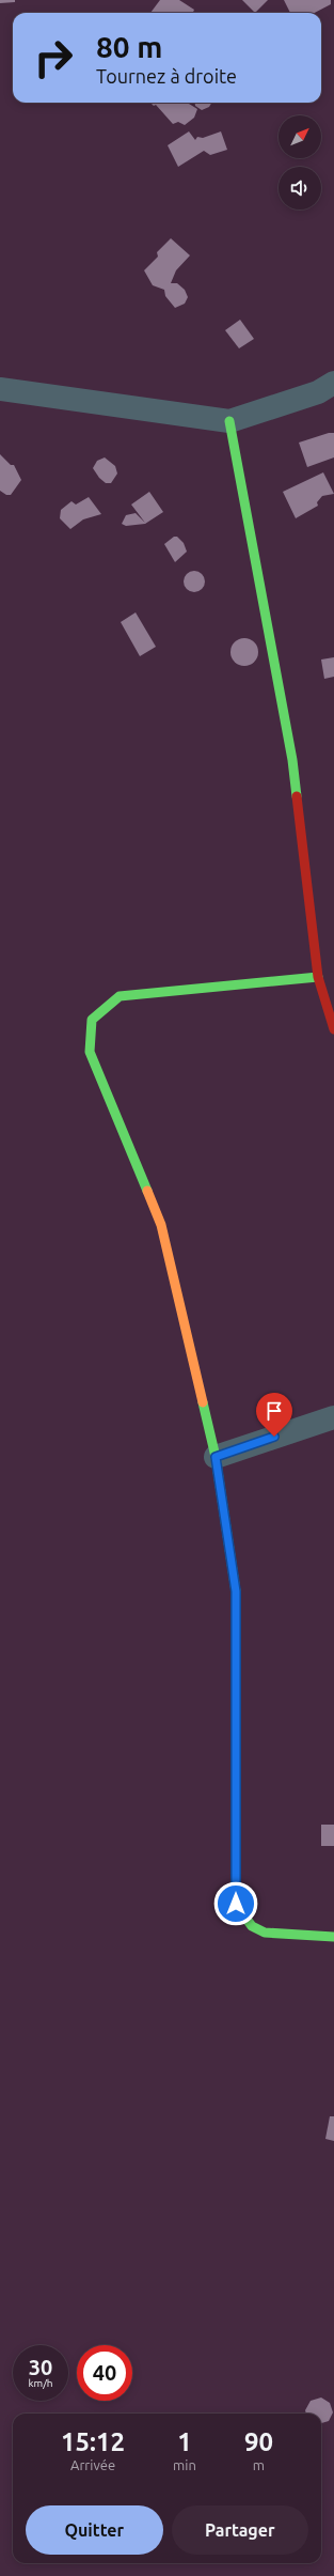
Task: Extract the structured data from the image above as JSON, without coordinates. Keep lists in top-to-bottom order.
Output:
{
  "north": "top right",
  "page": {
    "turn": ["80 m", "Tournez à droite"],
    "speed": "30 km/h",
    "limit": "40",
    "eta": [
      "15:12",
      "Arrivée",
      "1",
      "min",
      "90",
      "m"
    ],
    "buttons": ["Quitter", "Partager"]
  }
}
